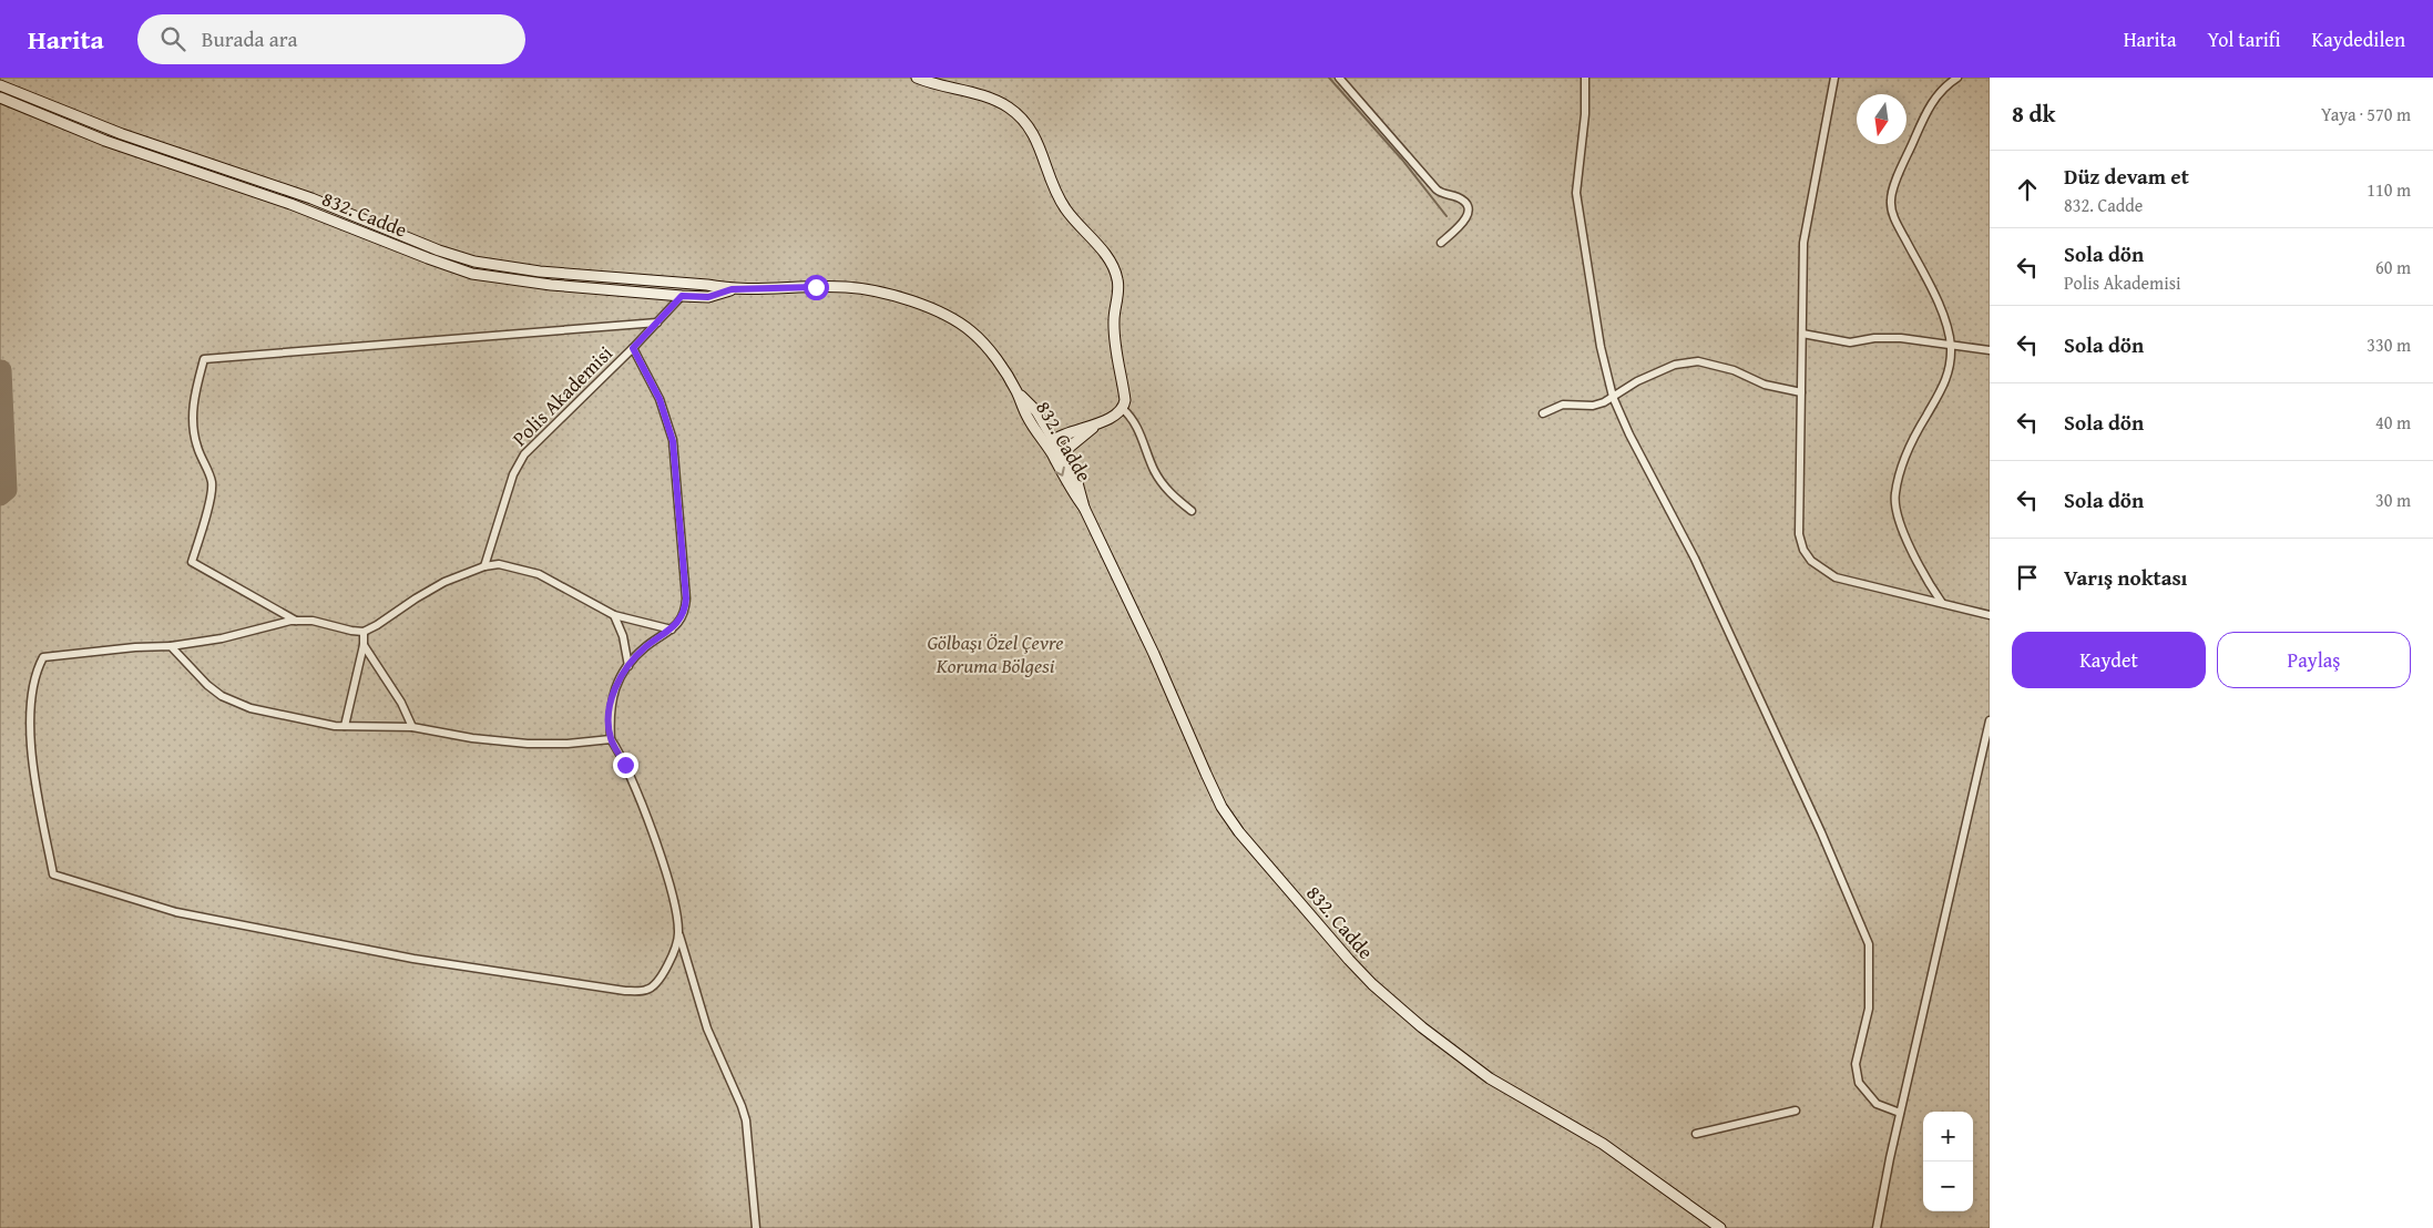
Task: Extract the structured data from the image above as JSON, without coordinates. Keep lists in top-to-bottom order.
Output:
{
  "streets": {
    "street": ["832. Cadde", "Polis Akademisi"]
  },
  "crossings": [
    ["832. Cadde", "Polis Akademisi"]
  ],
  "parks": ["Gölbaşı Özel Çevre Koruma Bölgesi"],
  "north": "bottom",
  "page": {
    "header": "Harita",
    "search": "Burada ara",
    "nav": ["Harita", "Yol tarifi", "Kaydedilen"],
    "heading": ["8 dk", "Yaya · 570 m"],
    "list": [
      ["Düz devam et", "832. Cadde", "110 m"],
      ["Sola dön", "Polis Akademisi", "60 m"],
      ["Sola dön", "330 m"],
      ["Sola dön", "40 m"],
      ["Sola dön", "30 m"],
      "Varış noktası"
    ],
    "buttons": ["Kaydet", "Paylaş"],
    "map_buttons": ["+", "−"]
  }
}
